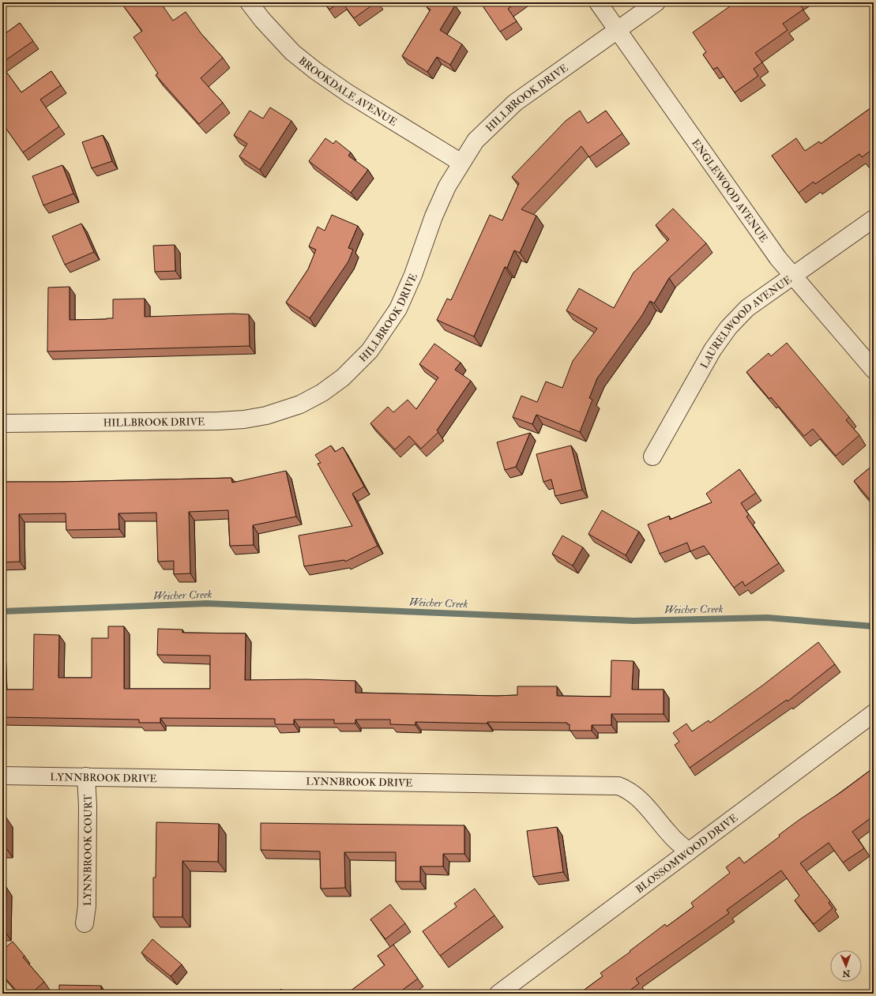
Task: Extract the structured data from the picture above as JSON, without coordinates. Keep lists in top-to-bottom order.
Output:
{
  "streets": {
    "street": [
      "BROOKDALE AVENUE",
      "HILLBROOK DRIVE",
      "ENGLEWOOD AVENUE",
      "LAURELWOOD AVENUE",
      "LYNNBROOK DRIVE",
      "LYNNBROOK COURT",
      "BLOSSOMWOOD DRIVE"
    ]
  },
  "crossings": [
    ["BROOKDALE AVENUE", "HILLBROOK DRIVE"],
    ["HILLBROOK DRIVE", "ENGLEWOOD AVENUE"],
    ["ENGLEWOOD AVENUE", "LAURELWOOD AVENUE"],
    ["LYNNBROOK DRIVE", "LYNNBROOK COURT"],
    ["LYNNBROOK DRIVE", "BLOSSOMWOOD DRIVE"]
  ],
  "water": ["Weicher Creek"],
  "north": "bottom"
}
